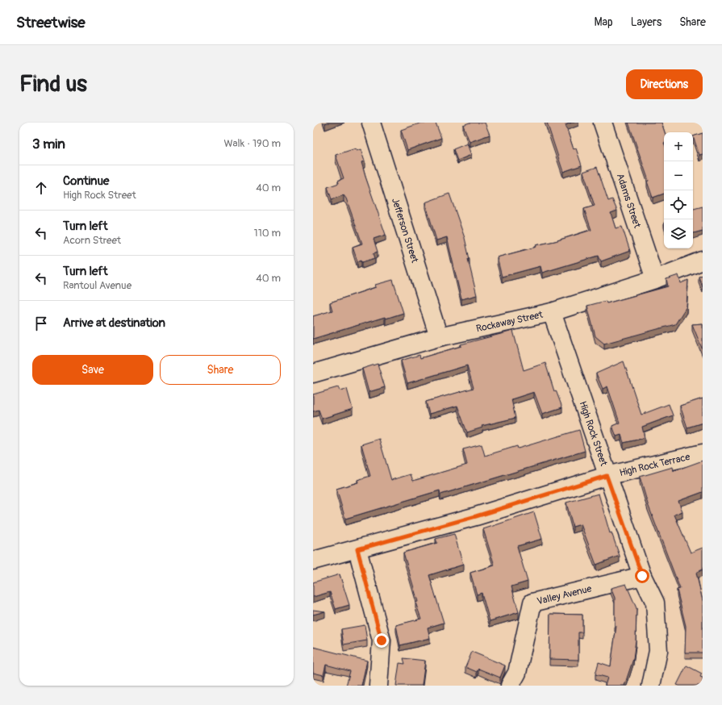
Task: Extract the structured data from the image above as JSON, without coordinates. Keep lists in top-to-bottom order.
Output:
{
  "streets": {
    "street": [
      "Adams Street",
      "Jefferson Street",
      "Rockaway Street",
      "High Rock Street",
      "High Rock Terrace",
      "Valley Avenue"
    ]
  },
  "crossings": [
    ["Adams Street", "Rockaway Street"],
    ["Jefferson Street", "Rockaway Street"],
    ["Rockaway Street", "High Rock Street"],
    ["High Rock Street", "High Rock Terrace"],
    ["High Rock Street", "Valley Avenue"]
  ],
  "page": {
    "header": "Streetwise",
    "nav": ["Map", "Layers", "Share"],
    "buttons": [
      "Directions",
      ["Save", "Share"]
    ],
    "title": "Find us",
    "heading": ["3 min", "Walk · 190 m"],
    "map_buttons": ["+", "−"],
    "list": [
      ["Continue", "High Rock Street", "40 m"],
      ["Turn left", "Acorn Street", "110 m"],
      ["Turn left", "Rantoul Avenue", "40 m"],
      "Arrive at destination"
    ]
  }
}
